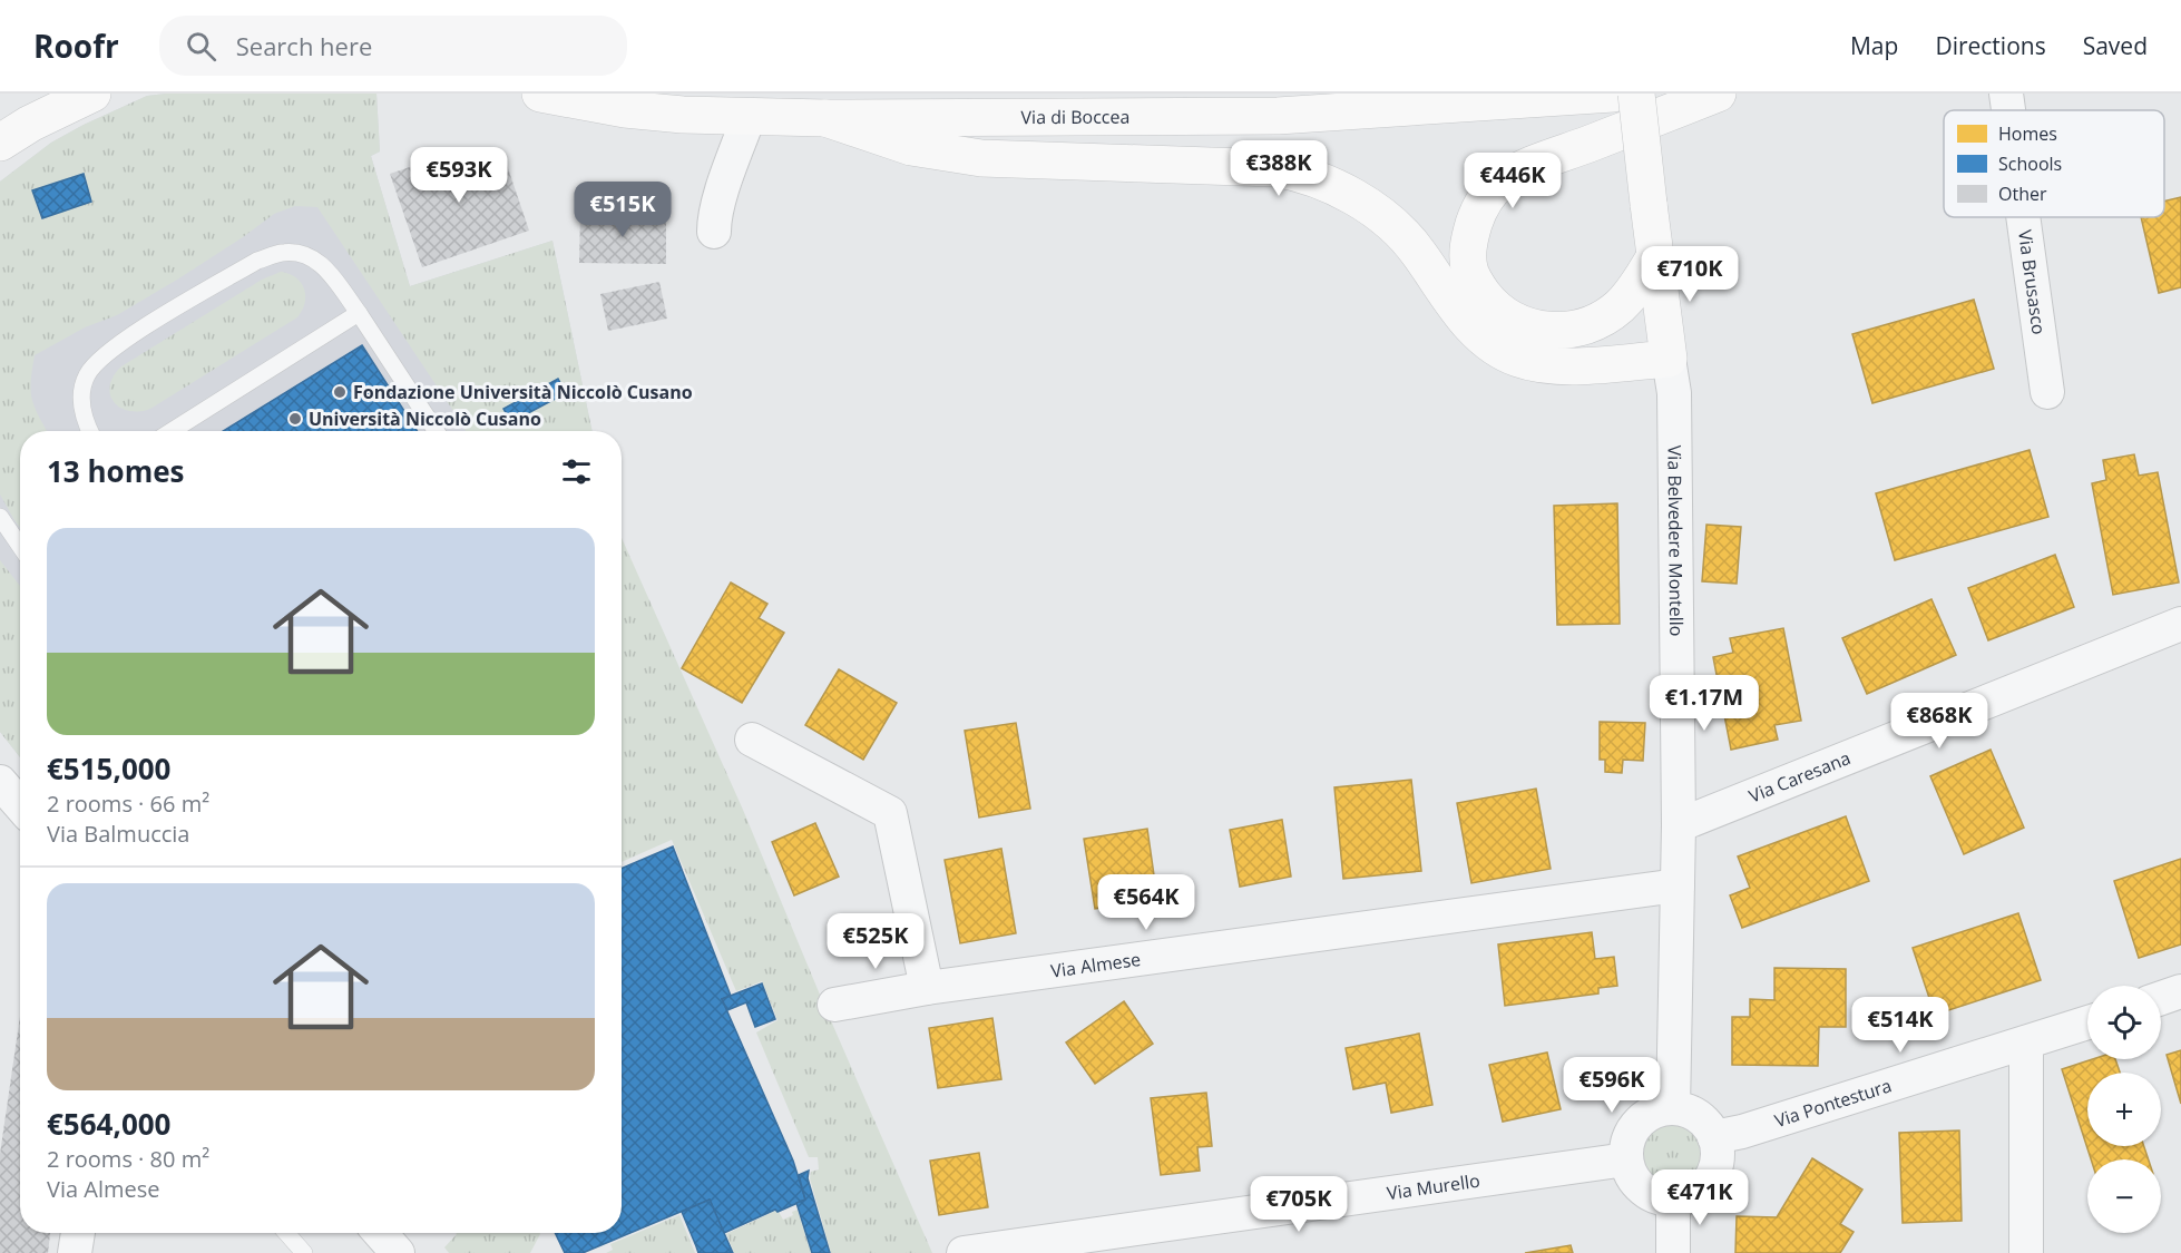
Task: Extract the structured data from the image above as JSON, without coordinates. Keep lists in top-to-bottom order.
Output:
{
  "streets": {
    "street": [
      "Via di Boccea",
      "Via Brusasco",
      "Via Belvedere Montello",
      "Via Caresana",
      "Via Almese",
      "Via Pontestura",
      "Via Murello"
    ]
  },
  "crossings": [
    ["Via Belvedere Montello", "Via Caresana"],
    ["Via Belvedere Montello", "Via Almese"],
    ["Via Belvedere Montello", "Via Pontestura"],
    ["Via Belvedere Montello", "Via Murello"],
    ["Via Pontestura", "Via Murello"]
  ],
  "places": ["Fondazione Università Niccolò Cusano", "Università Niccolò Cusano"],
  "legend": ["Homes", "Schools", "Other"],
  "page": {
    "header": "Roofr",
    "search": "Search here",
    "nav": ["Map", "Directions", "Saved"],
    "price": [
      "€388K",
      "€593K",
      "€446K",
      "€515K",
      "€710K",
      "€1.17M",
      "€868K",
      "€564K",
      "€525K",
      "€514K",
      "€596K",
      "€471K",
      "€705K"
    ],
    "heading": "13 homes",
    "list": [
      {
        "name": "€515,000",
        "note": "2 rooms · 66 m² · Via Balmuccia"
      },
      {
        "name": "€564,000",
        "note": "2 rooms · 80 m² · Via Almese"
      }
    ],
    "map_buttons": ["+", "−"]
  }
}
